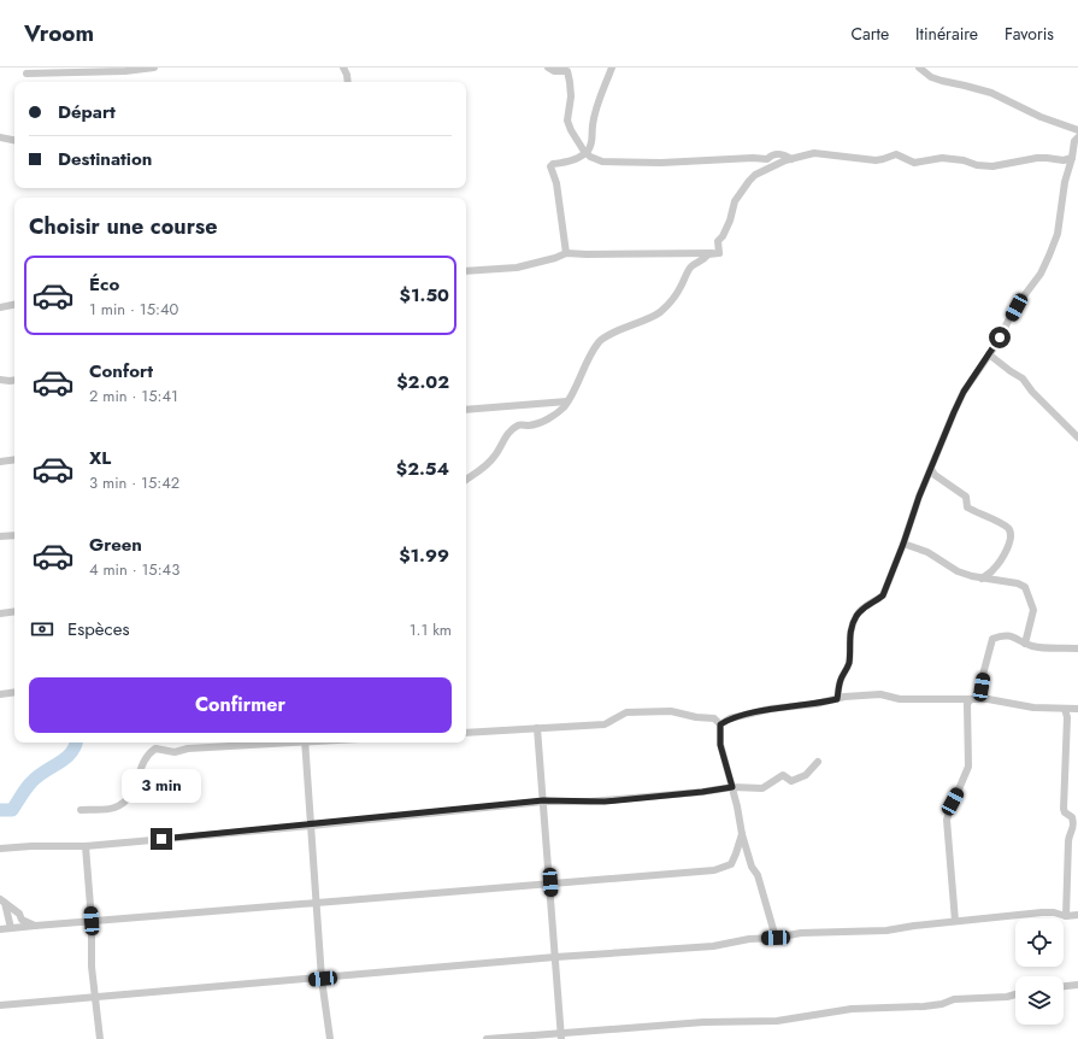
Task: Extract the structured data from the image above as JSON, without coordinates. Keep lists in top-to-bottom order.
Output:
{
  "page": {
    "header": "Vroom",
    "nav": ["Carte", "Itinéraire", "Favoris"],
    "banner": ["Départ", "Destination"],
    "heading": "Choisir une course",
    "list": [
      {
        "name": "Éco",
        "note": "1 min · 15:40",
        "value": "$1.50"
      },
      {
        "name": "Confort",
        "note": "2 min · 15:41",
        "value": "$2.02"
      },
      {
        "name": "XL",
        "note": "3 min · 15:42",
        "value": "$2.54"
      },
      {
        "name": "Green",
        "note": "4 min · 15:43",
        "value": "$1.99"
      }
    ],
    "pay": ["Espèces", "1.1 km"],
    "buttons": "Confirmer",
    "bubble": "3 min"
  }
}
